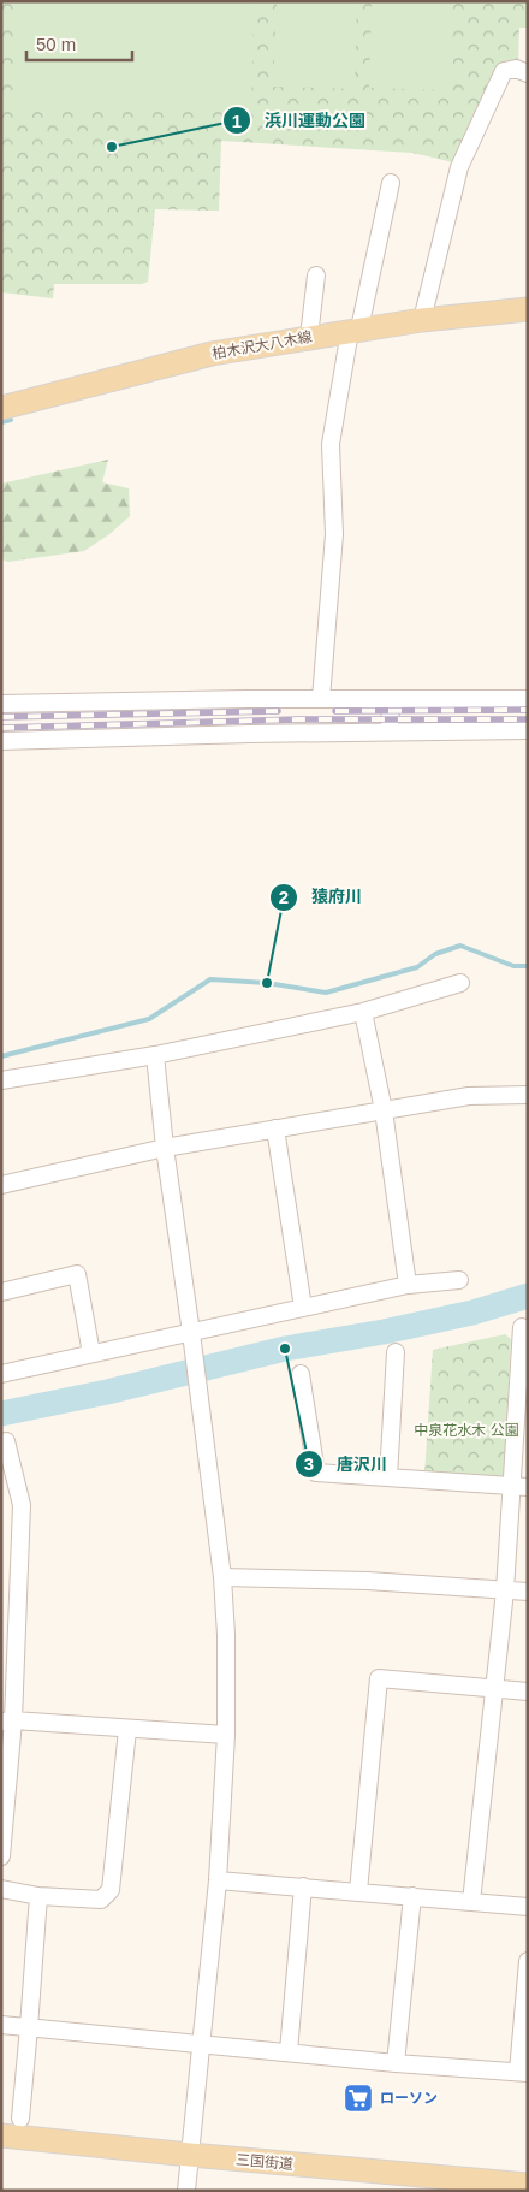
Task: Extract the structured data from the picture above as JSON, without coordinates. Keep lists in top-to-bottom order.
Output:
{
  "streets": {
    "main road": ["柏木沢大八木線", "三国街道"]
  },
  "parks": ["中泉花水木 公園"],
  "places": {
    "other": ["浜川運動公園", "猿府川", "唐沢川"],
    "supermarket": ["ローソン"]
  },
  "scale_bar": "50 m"
}
